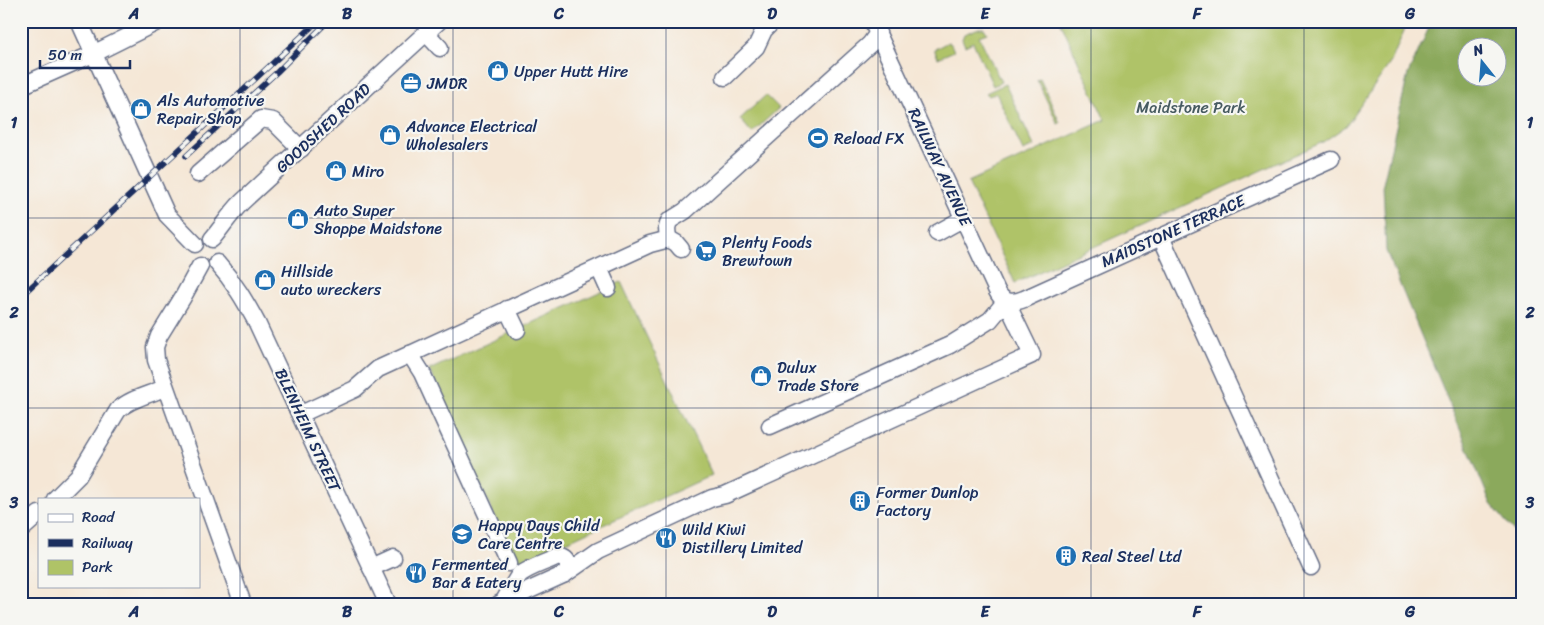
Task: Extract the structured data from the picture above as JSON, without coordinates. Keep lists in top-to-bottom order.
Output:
{
  "streets": {
    "street": [
      "GOODSHED ROAD",
      "RAILWAY AVENUE",
      "MAIDSTONE TERRACE",
      "BLENHEIM STREET"
    ]
  },
  "crossings": [
    ["GOODSHED ROAD", "BLENHEIM STREET"],
    ["RAILWAY AVENUE", "MAIDSTONE TERRACE"]
  ],
  "parks": ["Maidstone Park"],
  "places": {
    "shop": [
      "Upper Hutt Hire",
      "Als Automotive Repair Shop",
      "Advance Electrical Wholesalers",
      "Miro",
      "Auto Super Shoppe Maidstone",
      "Hillside auto wreckers",
      "Dulux Trade Store"
    ],
    "office": ["JMDR"],
    "sports": ["Reload FX"],
    "supermarket": ["Plenty Foods Brewtown"],
    "building": ["Former Dunlop Factory", "Real Steel Ltd"],
    "school or university": ["Happy Days Child Care Centre"],
    "restaurant": ["Wild Kiwi Distillery Limited", "Fermented Bar & Eatery"]
  },
  "legend": ["Road", "Railway", "Park"],
  "scale_bar": "50 m",
  "north": "top",
  "grid": {
    "columns": [
      "A",
      "B",
      "C",
      "D",
      "E",
      "F",
      "G"
    ],
    "rows": ["1", "2", "3"]
  }
}
